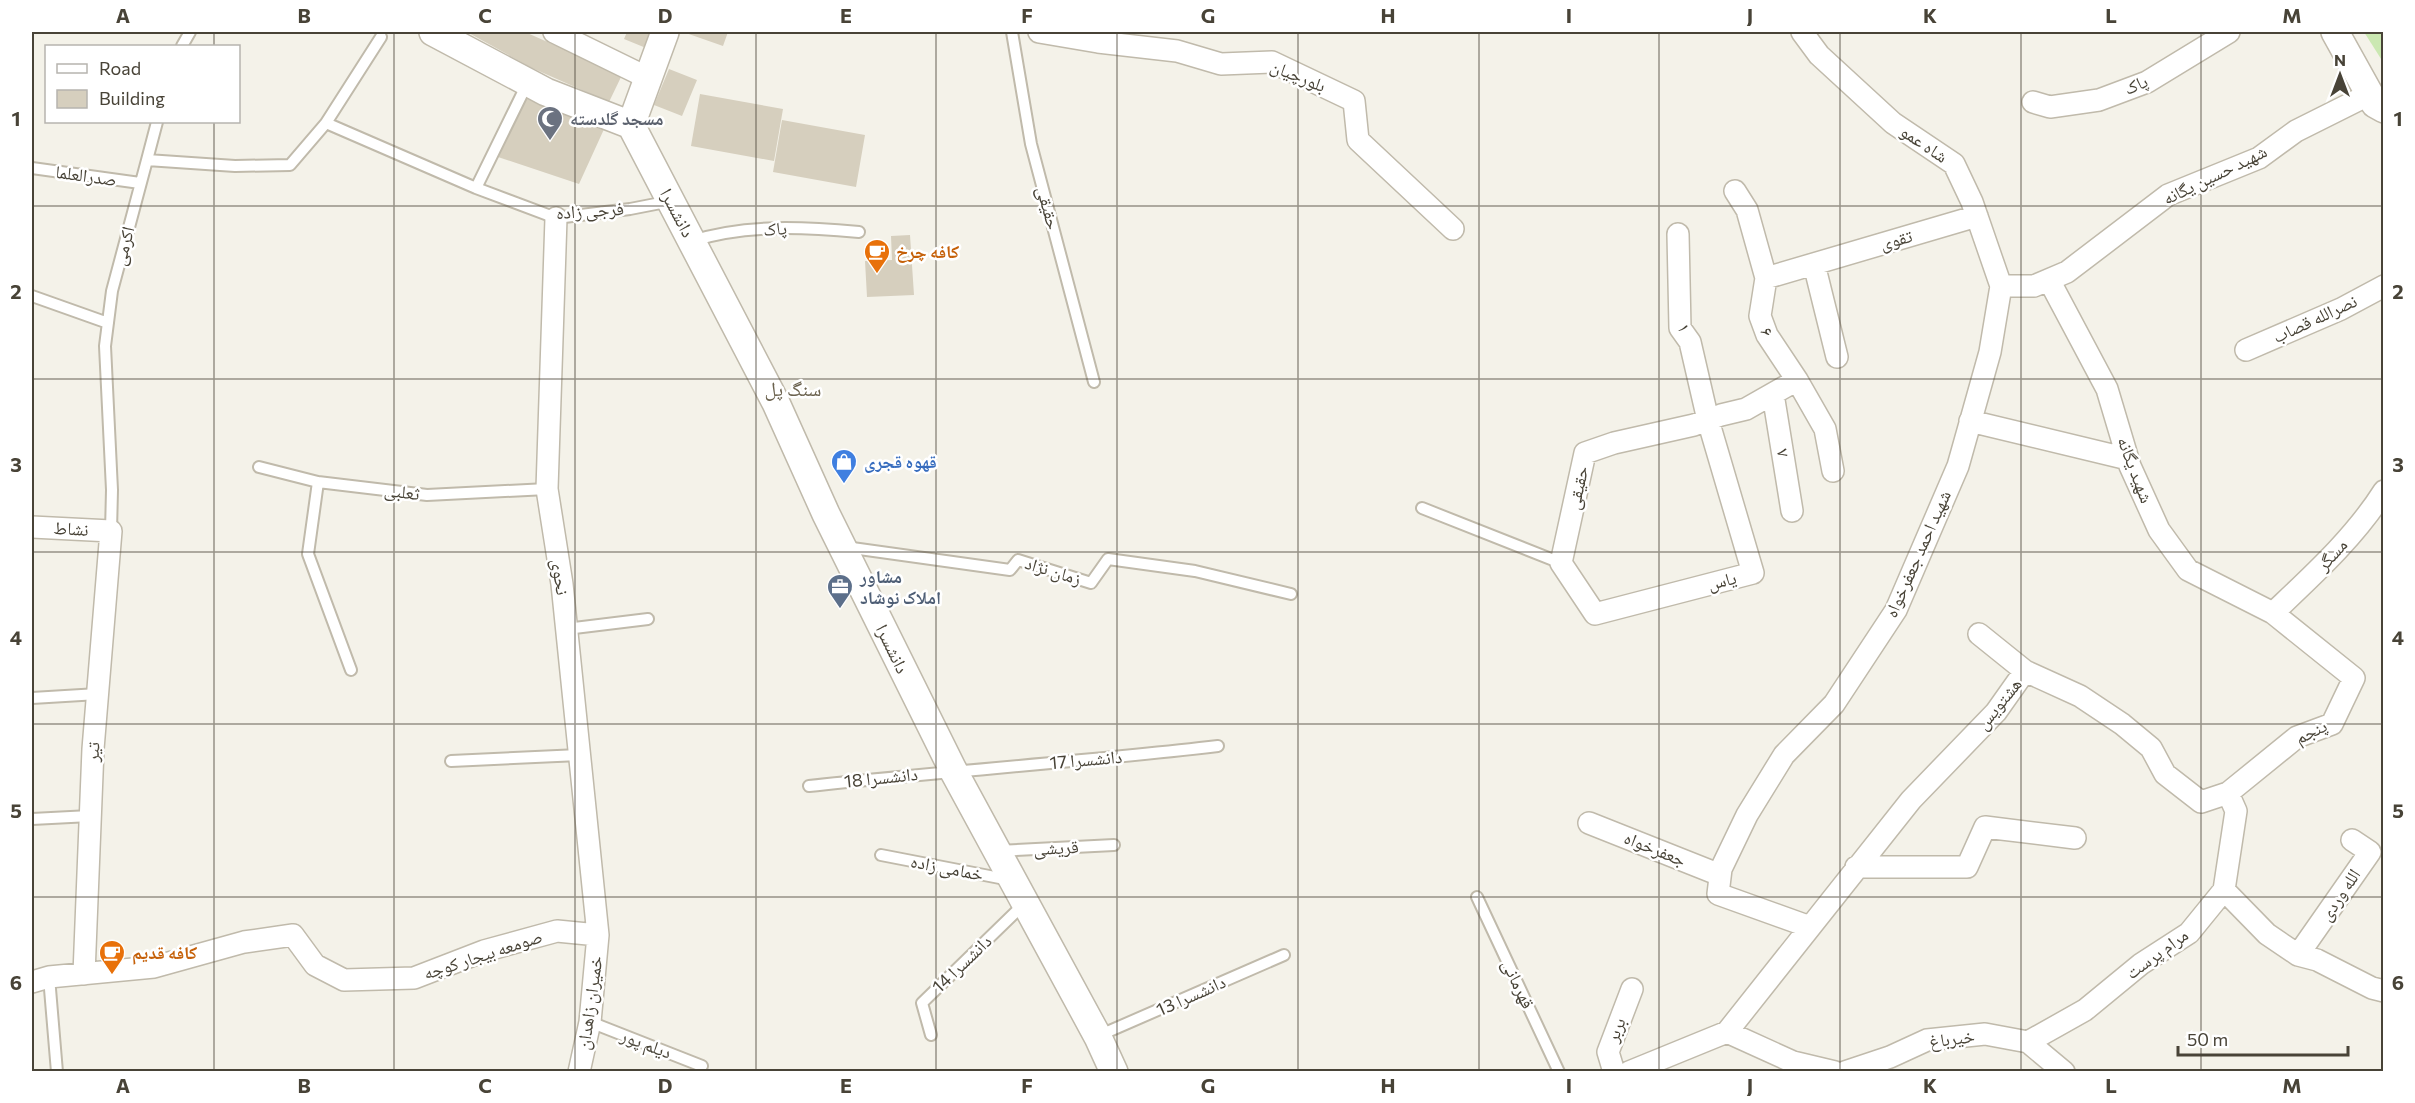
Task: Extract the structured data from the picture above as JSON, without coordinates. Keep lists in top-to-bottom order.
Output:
{
  "streets": {
    "street": [
      "بلورچیان",
      "پاک",
      "شاه عمو",
      "شهید حسین یگانه",
      "حقیقی",
      "دانشسرا",
      "تقوی",
      "نصرالله قصاب",
      "۱",
      "۶",
      "۷",
      "شهید یگانه",
      "نشاط",
      "شهید احمد جعفرخواه",
      "مسگر",
      "نحوی",
      "یاس",
      "هشتویس",
      "پنجم",
      "تیر",
      "جعفرخواه",
      "الله وردی",
      "مرام پرست",
      "صومعه بیجار کوچه",
      "خمیران زاهدان",
      "بربر",
      "خیرباغ"
    ],
    "lane": [
      "صدرالعلما",
      "فرجی زاده",
      "اکرمی",
      "ثعلبی",
      "زمان نژاد",
      "دانشسرا 17",
      "دانشسرا 18",
      "قریشی",
      "خمامی زاده",
      "دانشسرا 14",
      "قهرمانی",
      "دانشسرا 13",
      "دیلم پور"
    ]
  },
  "crossings": [
    ["پاک", "دانشسرا"],
    ["شاه عمو", "شهید حسین یگانه"],
    ["شاه عمو", "تقوی"],
    ["شاه عمو", "شهید احمد جعفرخواه"],
    ["شهید حسین یگانه", "شهید یگانه"],
    ["شهید حسین یگانه", "شهید احمد جعفرخواه"],
    ["صدرالعلما", "اکرمی"],
    ["حقیقی", "۱"],
    ["حقیقی", "۶"],
    ["حقیقی", "۷"],
    ["حقیقی", "یاس"],
    ["فرجی زاده", "دانشسرا"],
    ["فرجی زاده", "نحوی"],
    ["دانشسرا", "زمان نژاد"],
    ["دانشسرا", "دانشسرا 17"],
    ["دانشسرا", "دانشسرا 18"],
    ["دانشسرا", "قریشی"],
    ["دانشسرا", "خمامی زاده"],
    ["دانشسرا", "دانشسرا 14"],
    ["دانشسرا", "دانشسرا 13"],
    ["تقوی", "۶"],
    ["اکرمی", "نشاط"],
    ["اکرمی", "تیر"],
    ["۱", "یاس"],
    ["شهید یگانه", "مسگر"],
    ["شهید یگانه", "پنجم"],
    ["ثعلبی", "نحوی"],
    ["نشاط", "تیر"],
    ["شهید احمد جعفرخواه", "جعفرخواه"],
    ["مسگر", "پنجم"],
    ["نحوی", "صومعه بیجار کوچه"],
    ["نحوی", "خمیران زاهدان"],
    ["هشتویس", "پنجم"],
    ["تیر", "صومعه بیجار کوچه"],
    ["دانشسرا 17", "دانشسرا 18"],
    ["خمامی زاده", "دانشسرا 14"],
    ["مرام پرست", "خیرباغ"],
    ["صومعه بیجار کوچه", "خمیران زاهدان"],
    ["خمیران زاهدان", "دیلم پور"]
  ],
  "districts": ["سنگ پل"],
  "places": {
    "mosque": ["مسجد گلدسته"],
    "cafe": ["کافه چرخ", "کافه قدیم"],
    "shop": ["قهوه قجری"],
    "office": ["مشاور املاک نوشاد"]
  },
  "legend": ["Road", "Building"],
  "scale_bar": "50 m",
  "north": "top",
  "grid": {
    "columns": [
      "A",
      "B",
      "C",
      "D",
      "E",
      "F",
      "G",
      "H",
      "I",
      "J",
      "K",
      "L",
      "M"
    ],
    "rows": [
      "1",
      "2",
      "3",
      "4",
      "5",
      "6"
    ]
  }
}
